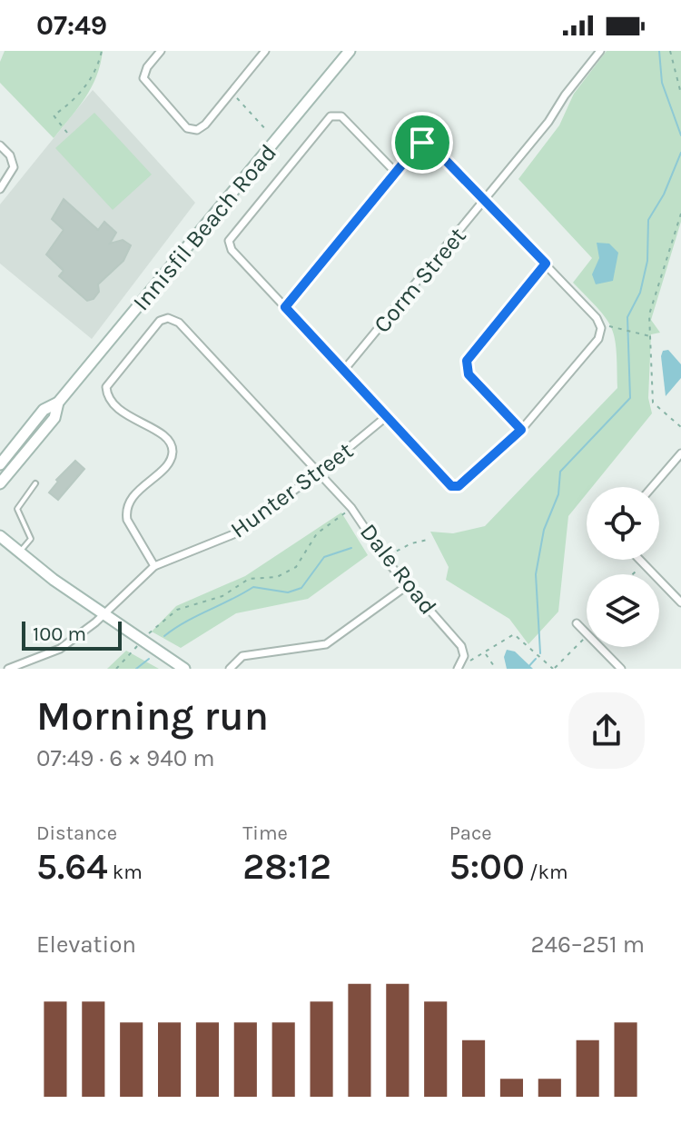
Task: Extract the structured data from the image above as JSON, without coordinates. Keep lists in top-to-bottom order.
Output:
{
  "streets": {
    "main road": ["Innisfil Beach Road"],
    "street": ["Corm Street", "Hunter Street", "Dale Road"]
  },
  "crossings": [
    ["Hunter Street", "Dale Road"]
  ],
  "scale_bar": "100 m",
  "page": {
    "status": "07:49",
    "scale": "100 m",
    "heading": ["Morning run", "07:49 · 6 × 940 m"],
    "stats": [
      ["Distance", "5.64 km"],
      ["Time", "28:12"],
      ["Pace", "5:00 /km"]
    ],
    "chart": ["Elevation", "246–251 m"]
  }
}
